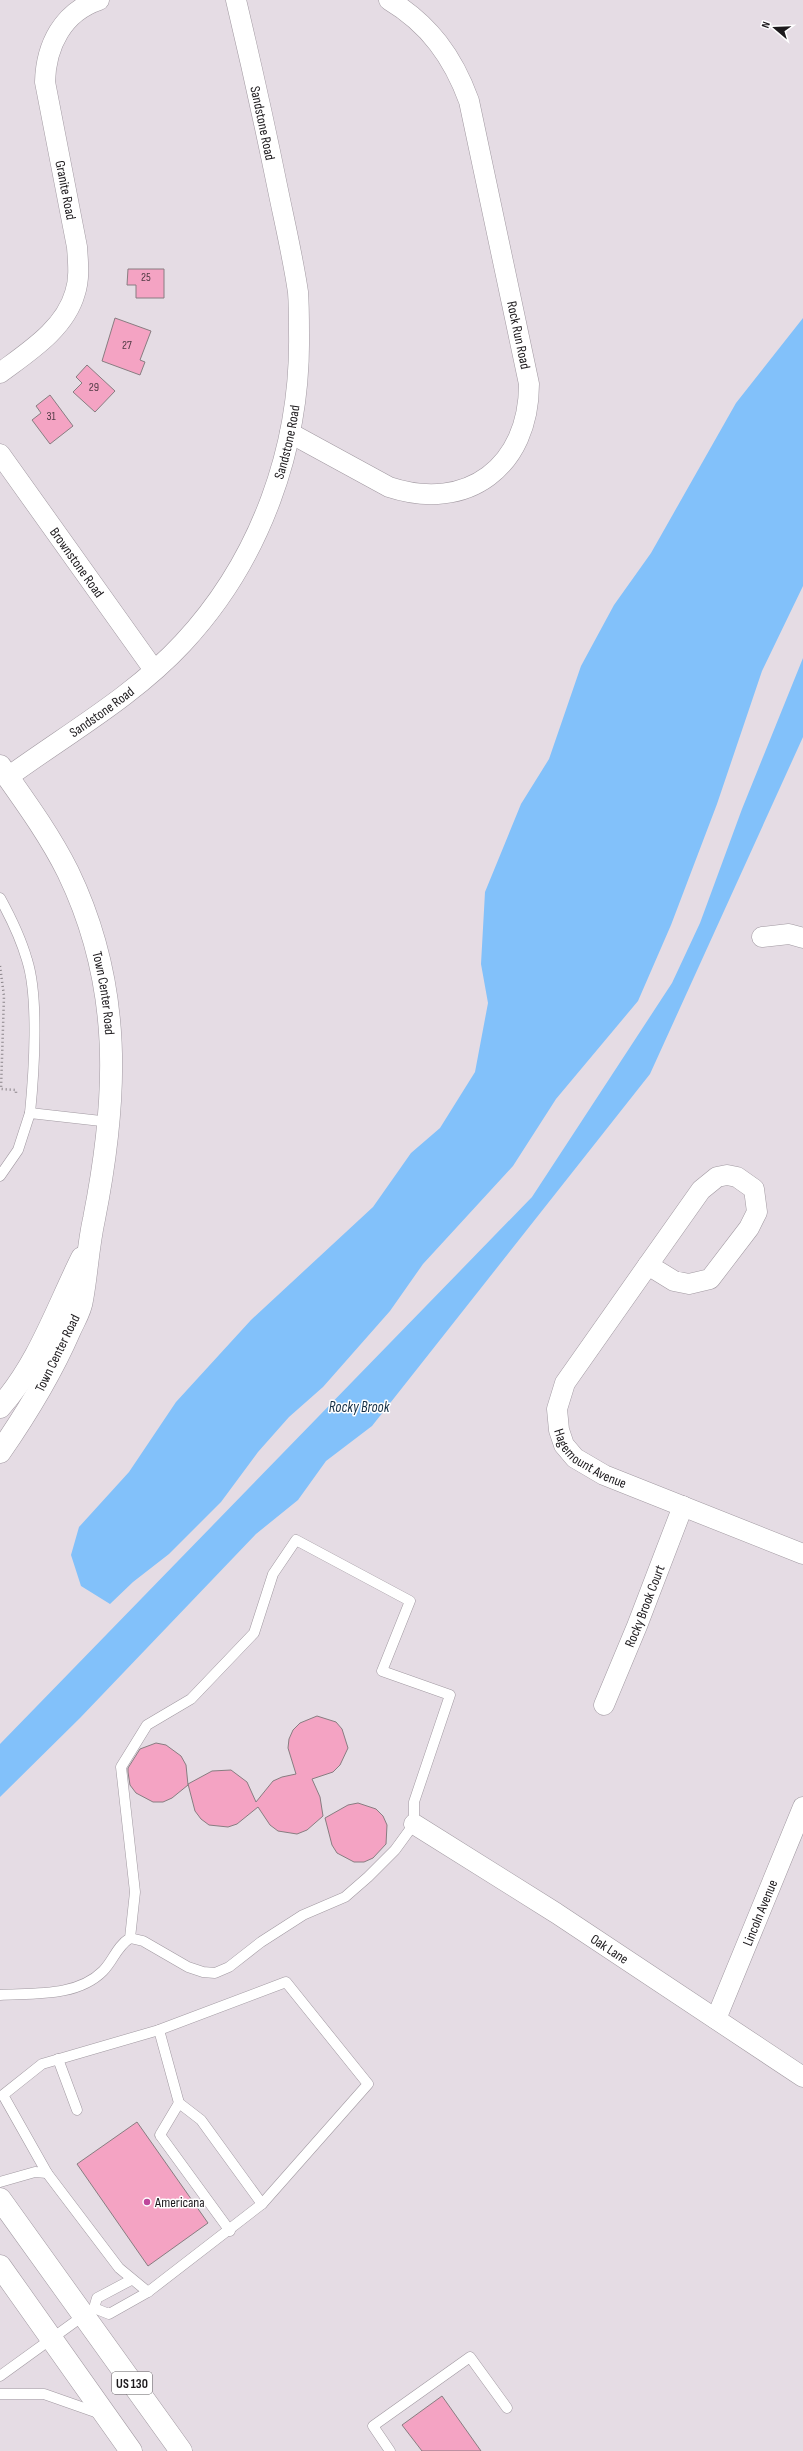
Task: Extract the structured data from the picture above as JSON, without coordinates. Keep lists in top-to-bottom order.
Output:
{
  "streets": {
    "main road": ["Town Center Road", "US 130"],
    "street": [
      "Sandstone Road",
      "Granite Road",
      "Rock Run Road",
      "Brownstone Road",
      "Hagemount Avenue",
      "Rocky Brook Court",
      "Lincoln Avenue",
      "Oak Lane"
    ]
  },
  "crossings": [
    ["Sandstone Road", "Rock Run Road"],
    ["Sandstone Road", "Brownstone Road"],
    ["Sandstone Road", "Town Center Road"],
    ["Hagemount Avenue", "Rocky Brook Court"],
    ["Lincoln Avenue", "Oak Lane"]
  ],
  "water": ["Rocky Brook"],
  "places": ["Americana"],
  "house_numbers": [
    "25",
    "27",
    "29",
    "31"
  ],
  "north": "left"
}
